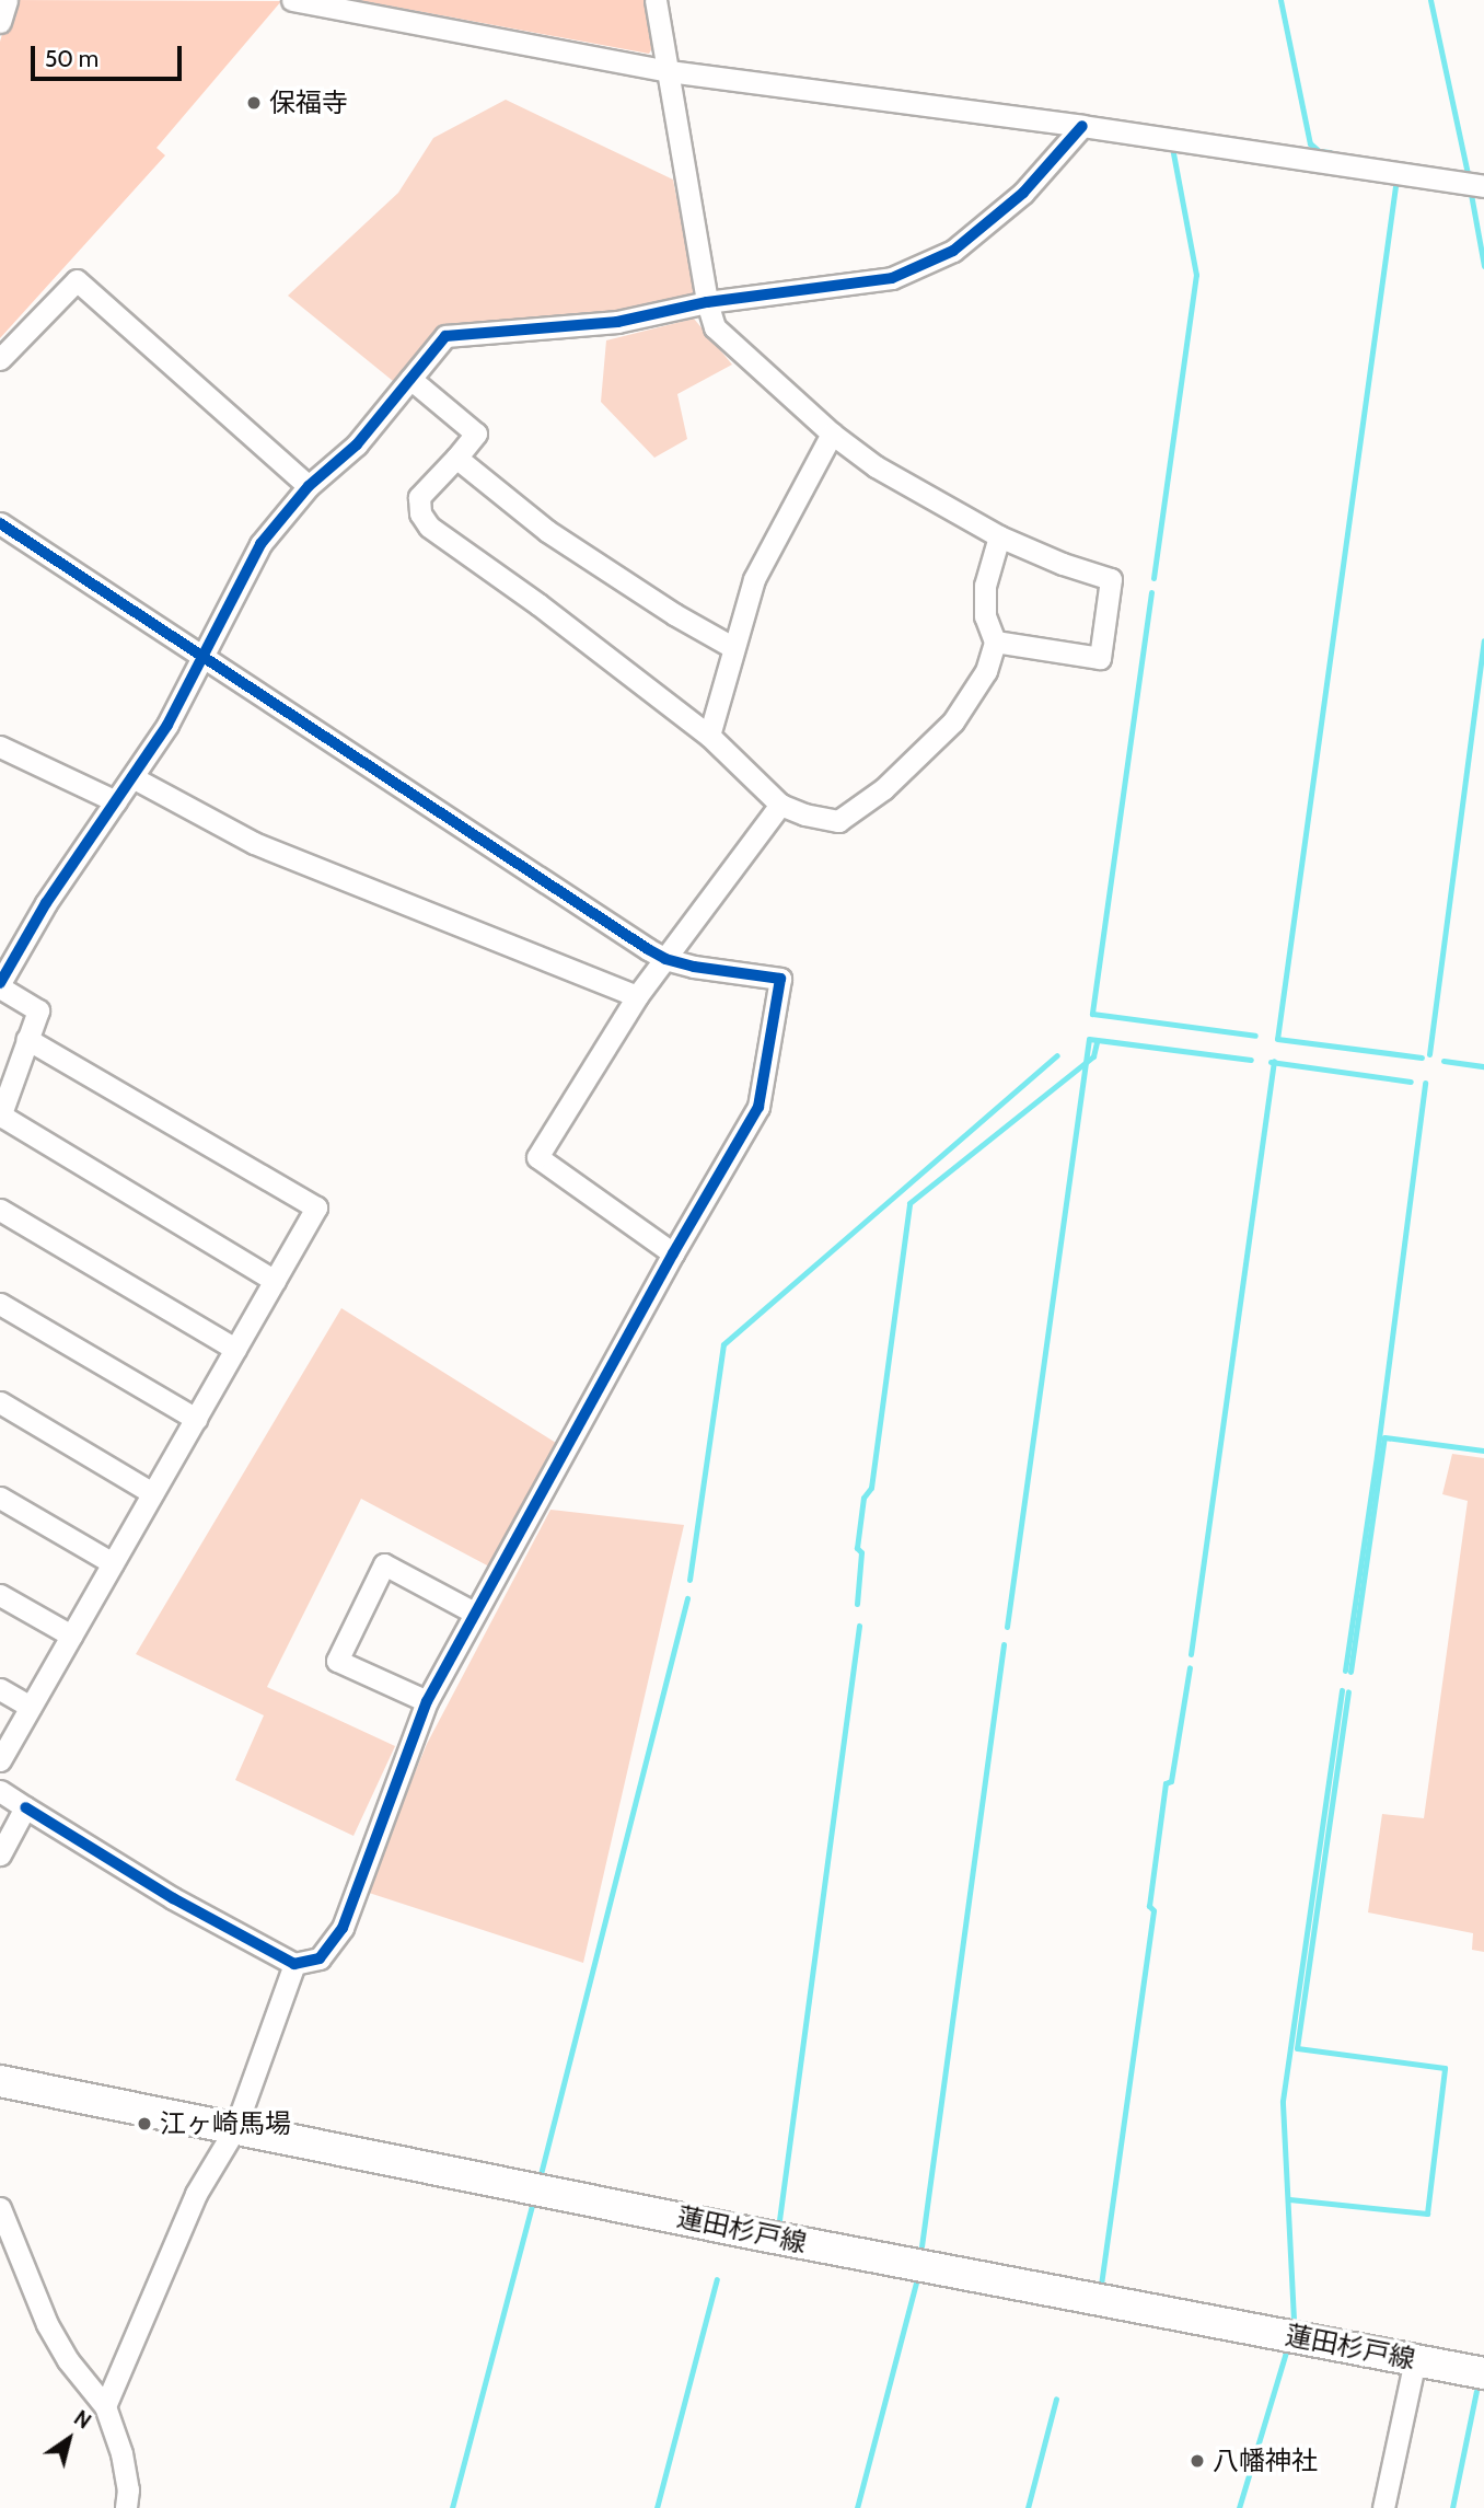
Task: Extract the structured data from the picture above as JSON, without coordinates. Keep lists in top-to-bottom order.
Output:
{
  "streets": {
    "main road": ["蓮田杉戸線"]
  },
  "places": ["保福寺", "江ヶ崎馬場", "八幡神社"],
  "scale_bar": "50 m",
  "north": "top right"
}
